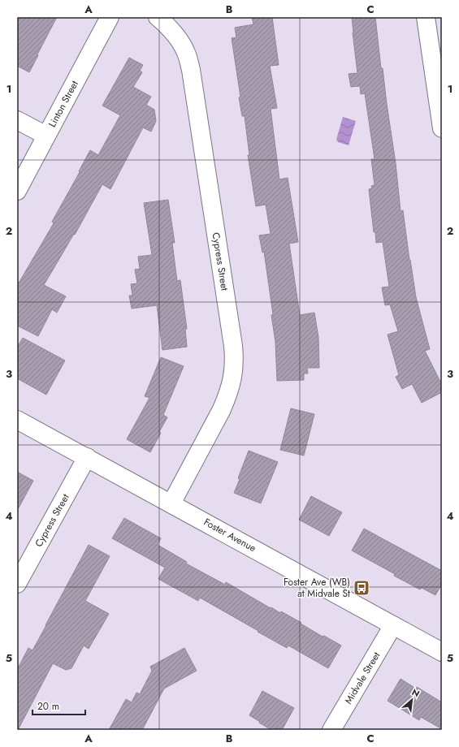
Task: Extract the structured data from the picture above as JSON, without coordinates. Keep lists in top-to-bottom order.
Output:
{
  "streets": {
    "street": [
      "Linton Street",
      "Cypress Street",
      "Foster Avenue",
      "Midvale Street"
    ]
  },
  "crossings": [
    ["Cypress Street", "Foster Avenue"],
    ["Foster Avenue", "Midvale Street"]
  ],
  "places": {
    "bus stop": ["Foster Ave (WB) at Midvale St"]
  },
  "scale_bar": "20 m",
  "north": "top right",
  "grid": {
    "columns": ["A", "B", "C"],
    "rows": [
      "1",
      "2",
      "3",
      "4",
      "5"
    ]
  }
}
